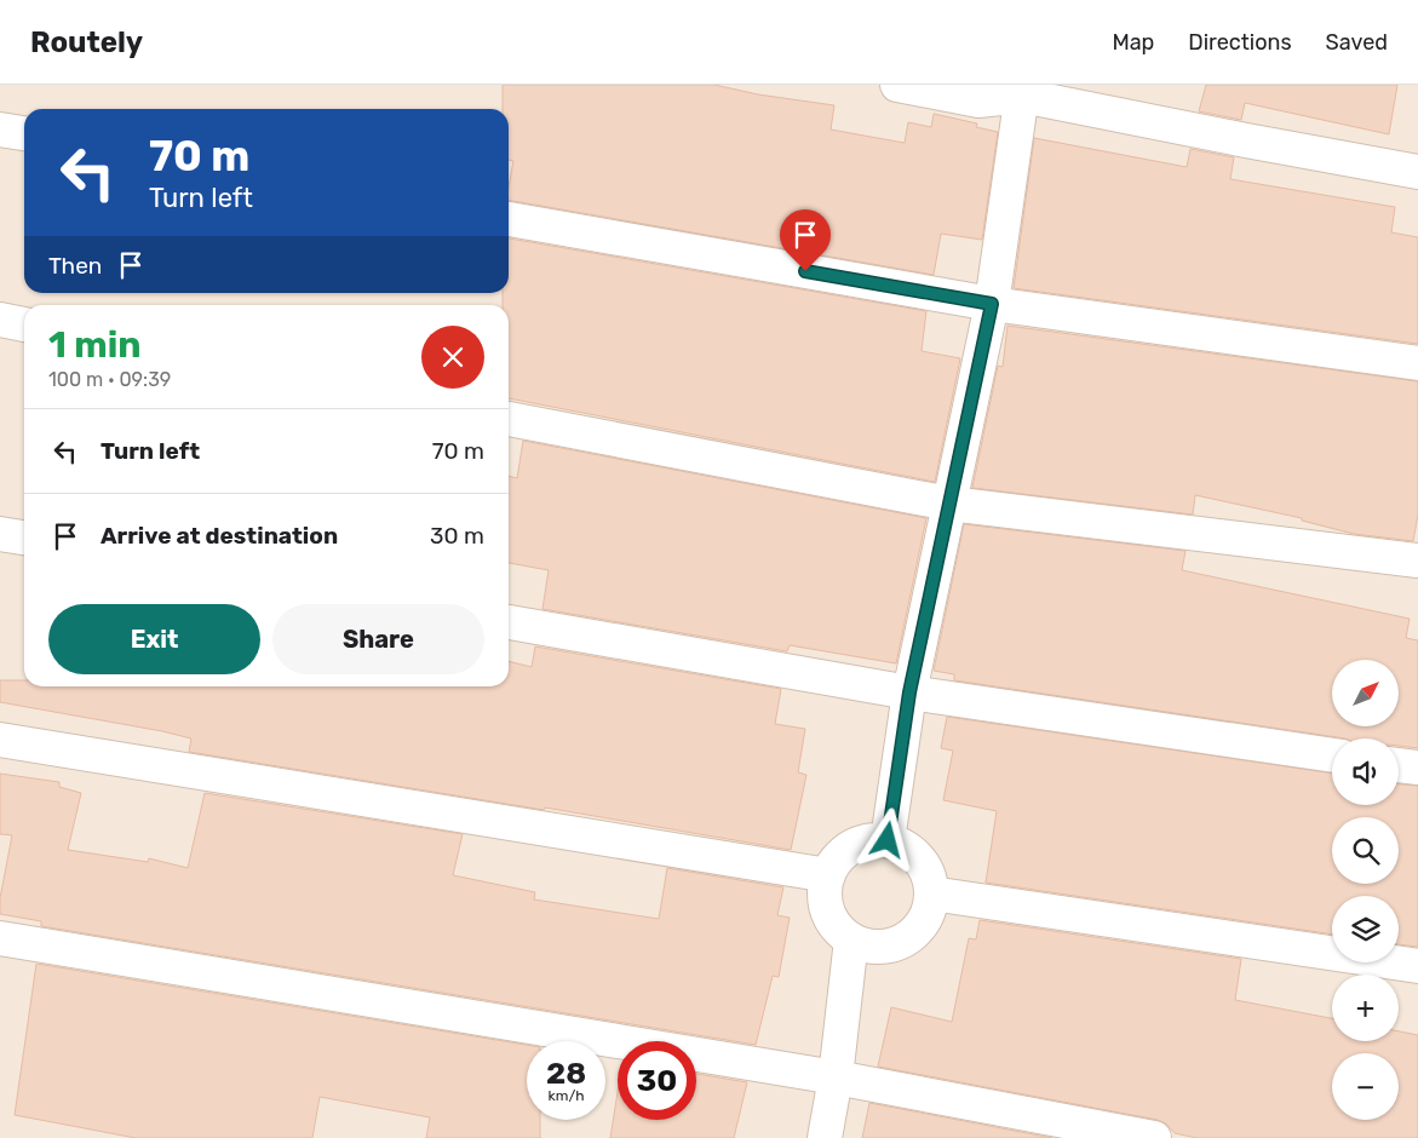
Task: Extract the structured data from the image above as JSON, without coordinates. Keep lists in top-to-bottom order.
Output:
{
  "north": "top right",
  "page": {
    "header": "Routely",
    "nav": ["Map", "Directions", "Saved"],
    "turn": ["70 m", "Turn left"],
    "then": "Then",
    "heading": ["1 min", "100 m · 09:39"],
    "list": [
      {
        "name": "Turn left",
        "value": "70 m"
      },
      {
        "name": "Arrive at destination",
        "value": "30 m"
      }
    ],
    "buttons": ["Exit", "Share"],
    "map_buttons": ["+", "−"],
    "speed": "28 km/h",
    "limit": "30"
  }
}
